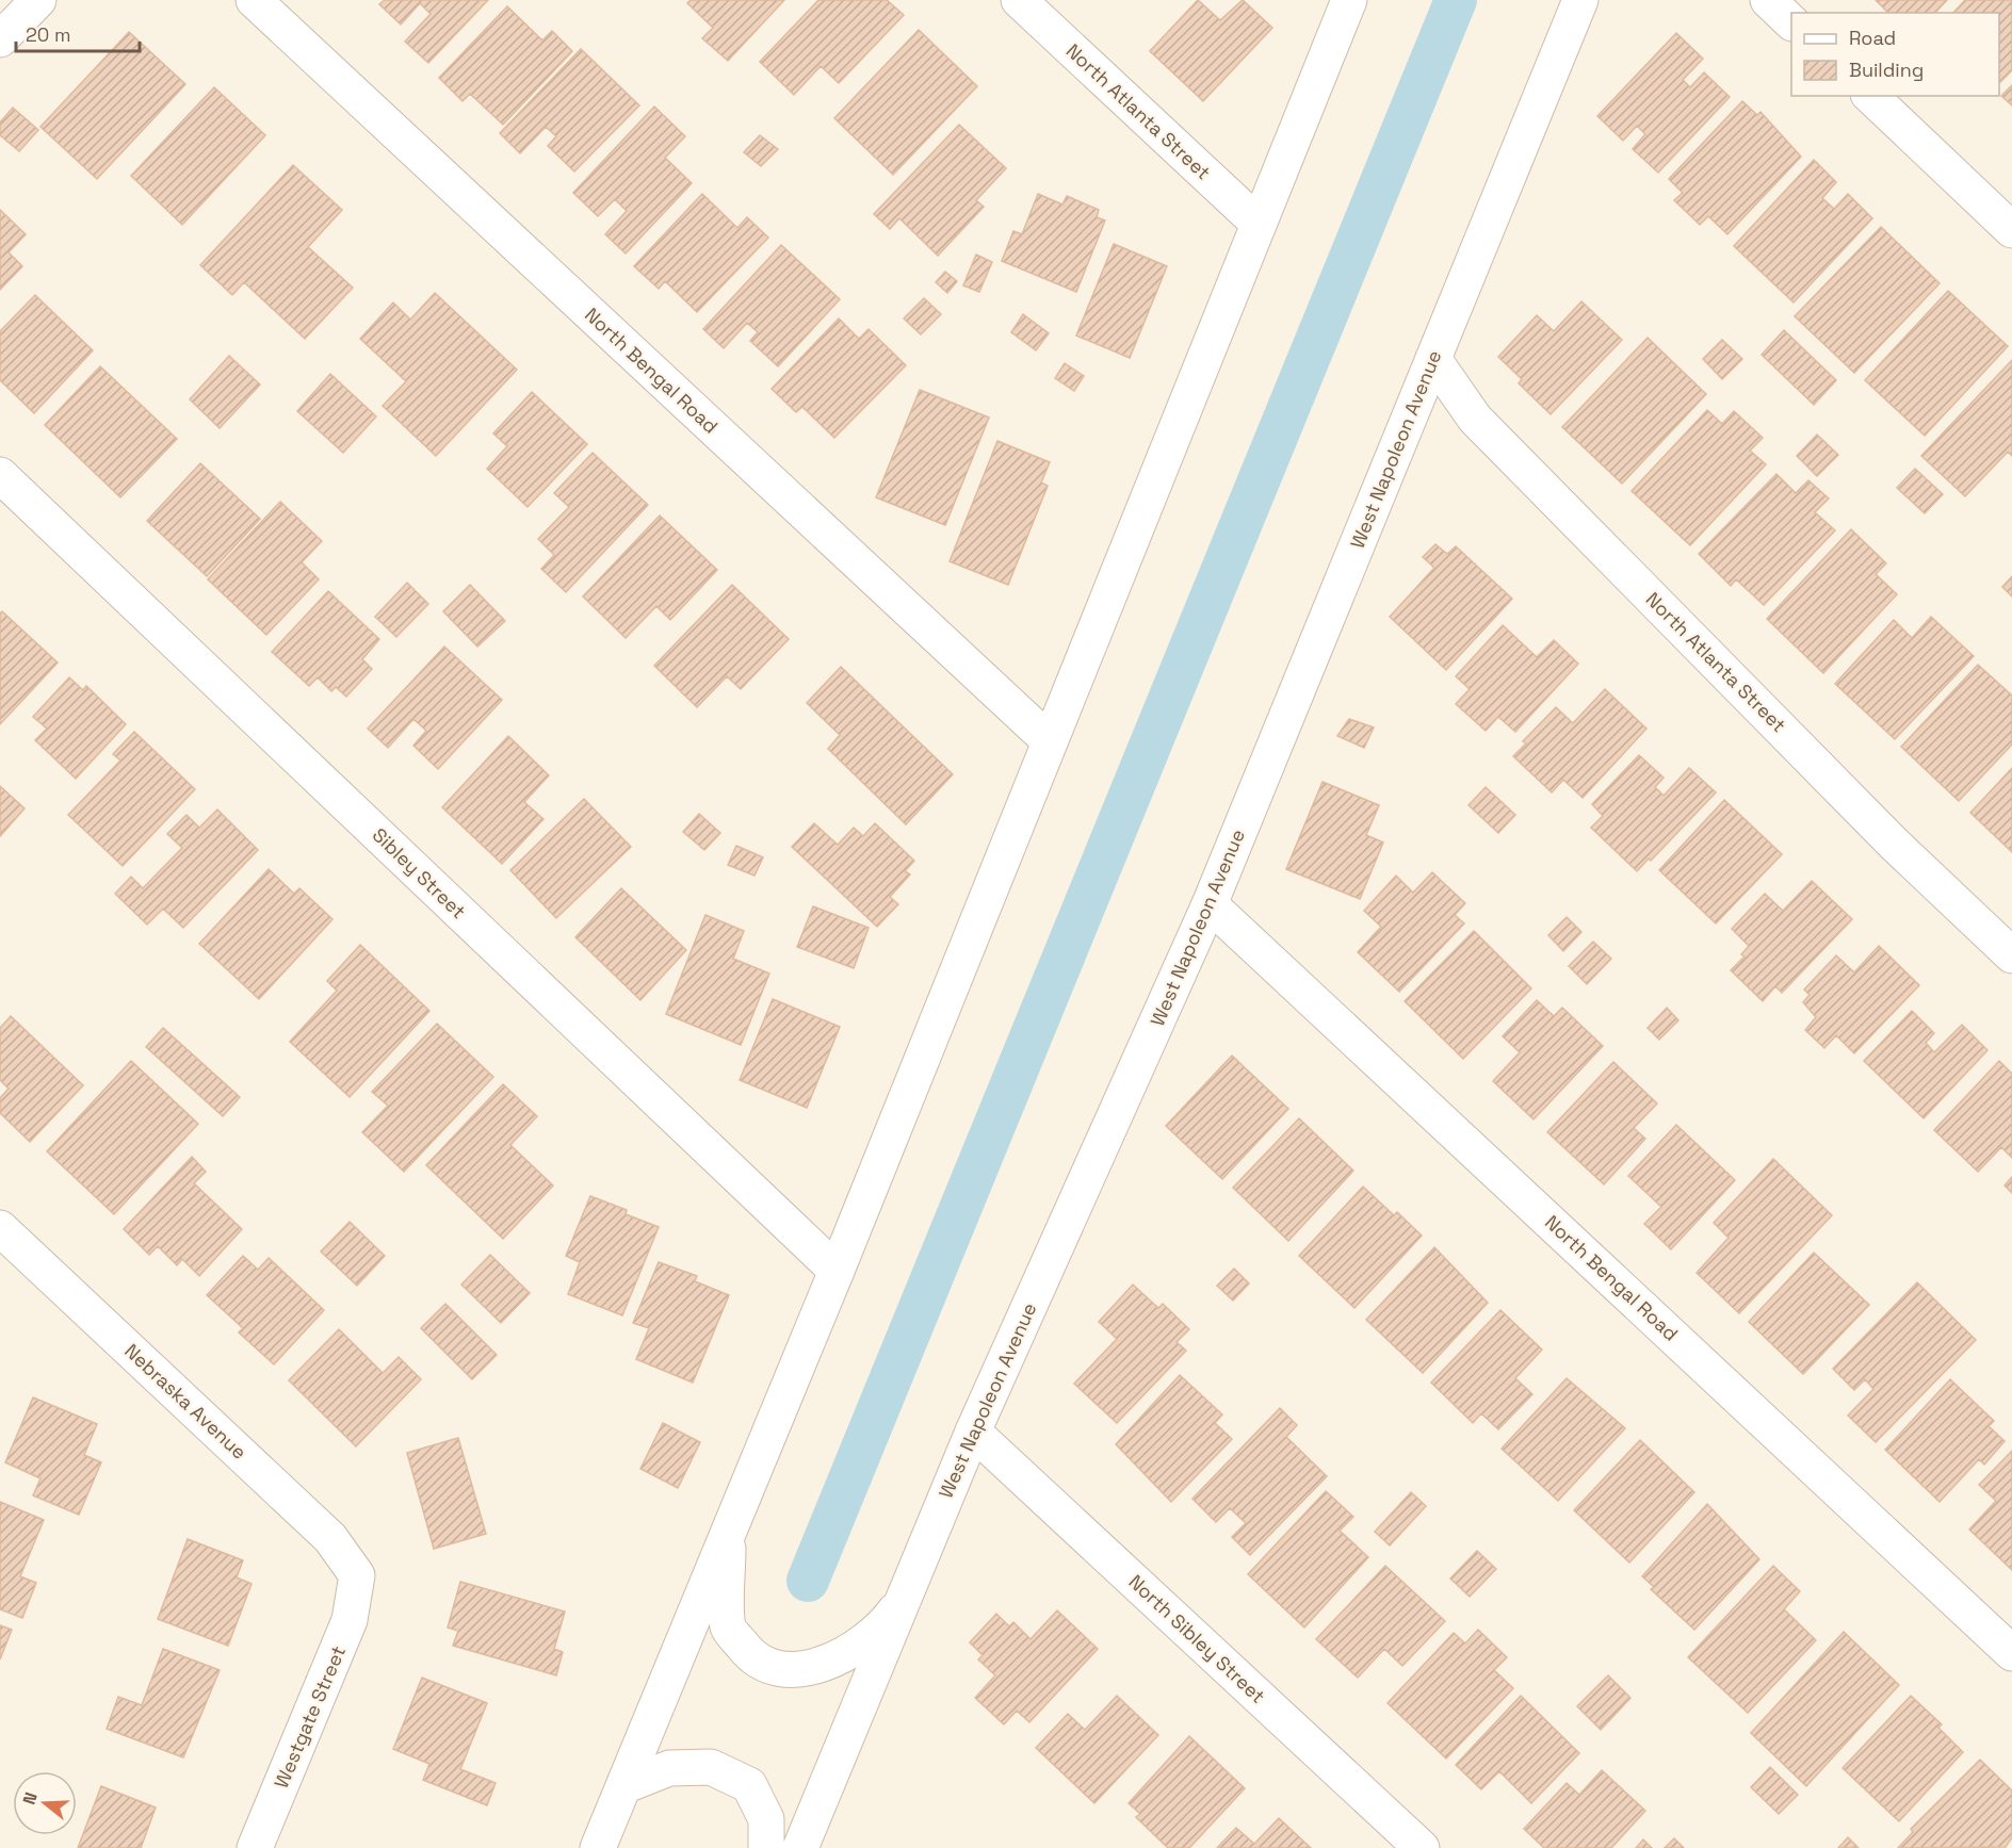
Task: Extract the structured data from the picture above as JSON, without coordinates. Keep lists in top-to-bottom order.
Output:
{
  "streets": {
    "street": [
      "North Atlanta Street",
      "North Bengal Road",
      "West Napoleon Avenue",
      "Sibley Street",
      "Nebraska Avenue",
      "North Sibley Street",
      "Westgate Street"
    ]
  },
  "crossings": [
    ["North Atlanta Street", "West Napoleon Avenue"],
    ["North Bengal Road", "West Napoleon Avenue"],
    ["West Napoleon Avenue", "North Sibley Street"],
    ["Nebraska Avenue", "Westgate Street"]
  ],
  "legend": ["Road", "Building"],
  "scale_bar": "20 m",
  "north": "left"
}
